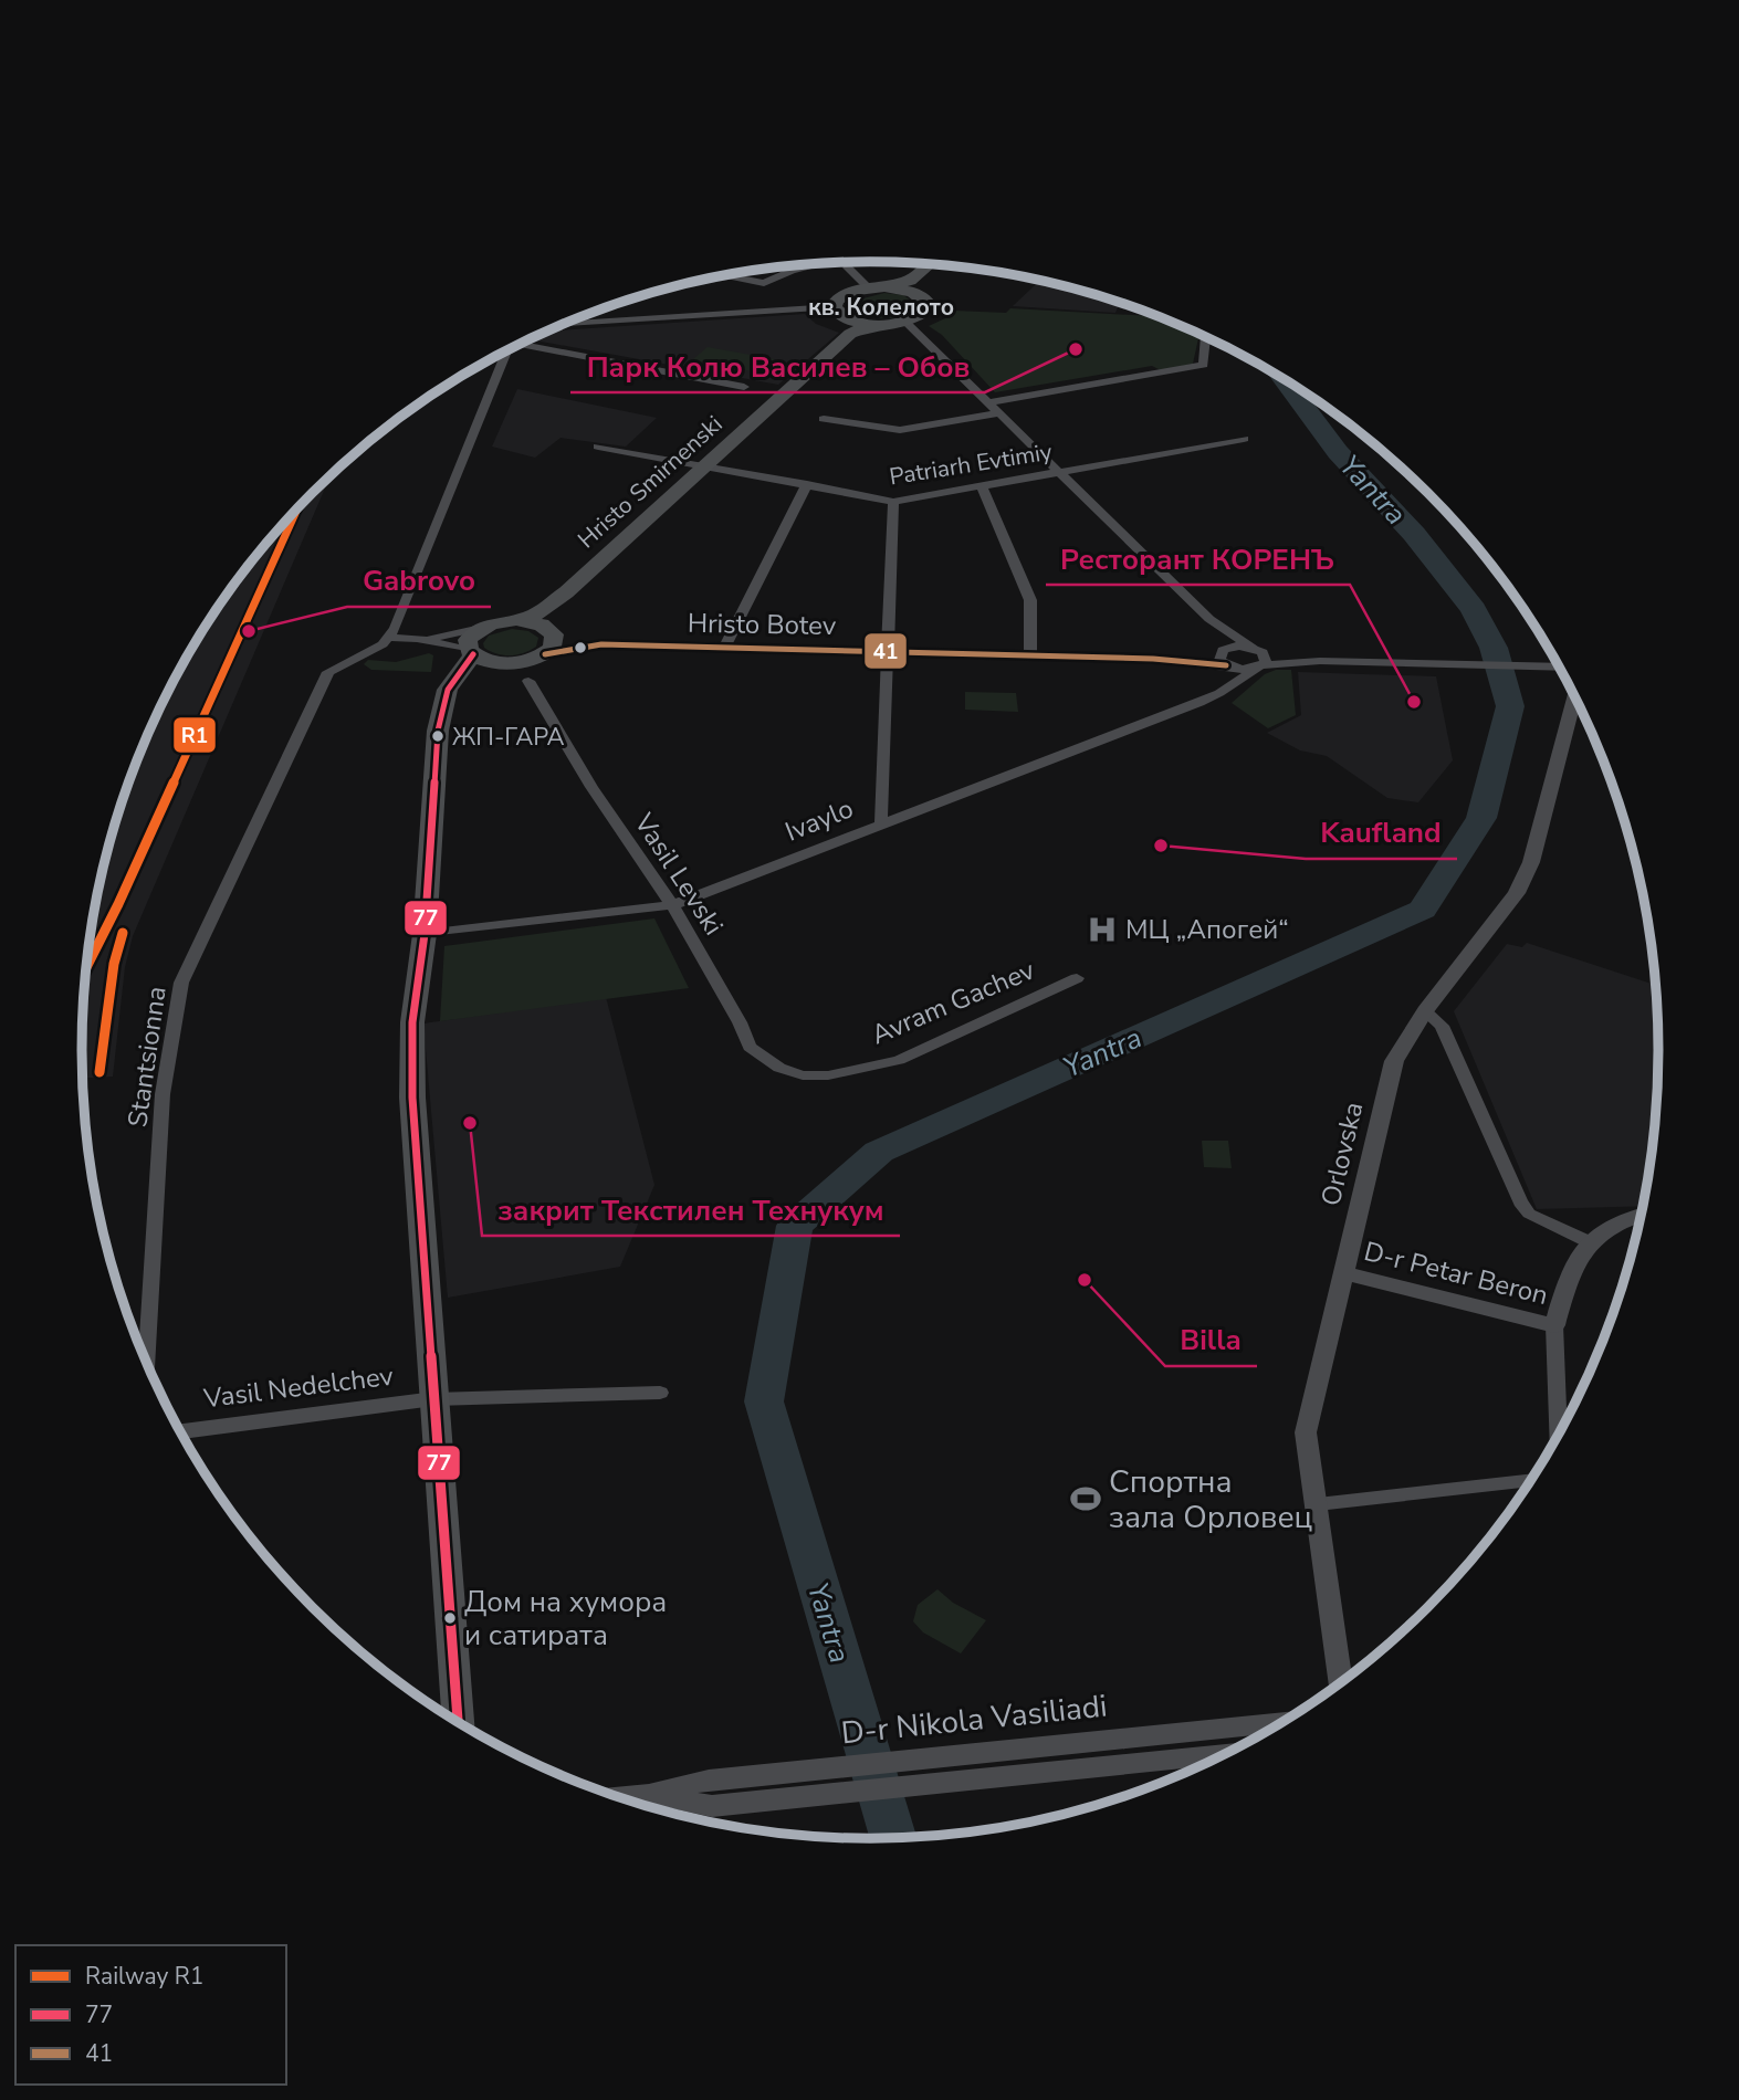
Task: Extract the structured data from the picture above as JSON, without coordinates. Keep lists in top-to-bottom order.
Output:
{
  "streets": {
    "main road": ["Hristo Smirnenski"],
    "street": [
      "Patriarh Evtimiy",
      "Hristo Botev",
      "Ivaylo",
      "Vasil Levski",
      "Avram Gachev",
      "Stantsionna",
      "Orlovska",
      "D-r Petar Beron",
      "Vasil Nedelchev",
      "D-r Nikola Vasiliadi"
    ]
  },
  "crossings": [
    ["Patriarh Evtimiy", "Hristo Smirnenski"],
    ["Hristo Smirnenski", "Hristo Botev"],
    ["Ivaylo", "Vasil Levski"],
    ["Vasil Levski", "Avram Gachev"],
    ["Orlovska", "D-r Petar Beron"]
  ],
  "districts": ["кв. Колелото"],
  "water": ["Yantra"],
  "places": {
    "other": [
      "Парк Колю Василев – Обов",
      "Gabrovo",
      "Ресторант КОРЕНЪ",
      "ЖП-ГАРА",
      "Kaufland",
      "закрит Текстилен Технукум",
      "Billa",
      "Дом на хумора и сатирата"
    ],
    "hospital": ["МЦ „Апогей“"],
    "sports": ["Спортна зала Орловец"]
  },
  "lines": ["rail line R1", "transit line 41", "transit line 77"],
  "legend": ["Railway R1", "77", "41"]
}
